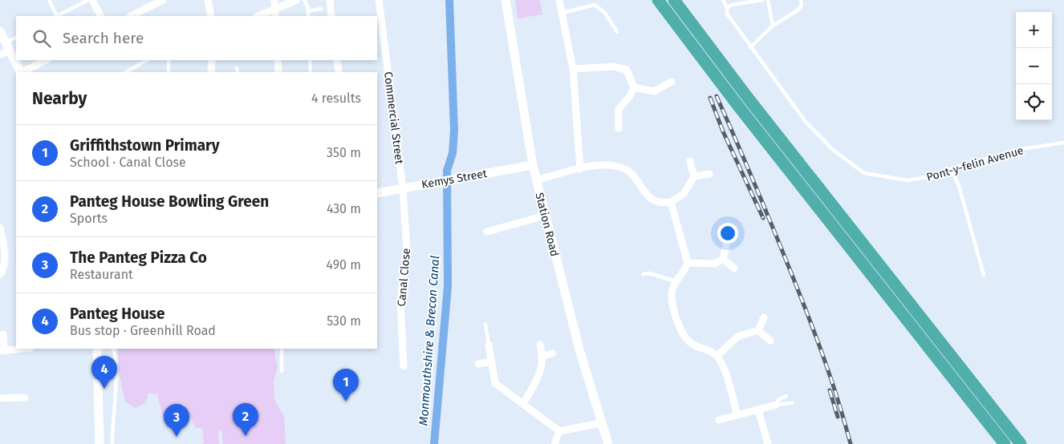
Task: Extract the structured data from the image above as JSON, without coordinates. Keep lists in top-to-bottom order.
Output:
{
  "streets": {
    "street": [
      "Commercial Street",
      "Kemys Street",
      "Station Road",
      "Canal Close"
    ],
    "lane": ["Pont-y-felin Avenue"]
  },
  "crossings": [
    ["Commercial Street", "Kemys Street"],
    ["Commercial Street", "Canal Close"],
    ["Kemys Street", "Station Road"],
    ["Kemys Street", "Canal Close"]
  ],
  "water": ["Monmouthshire & Brecon Canal"],
  "page": {
    "map_buttons": ["+", "−"],
    "search": "Search here",
    "heading": ["Nearby", "4 results"],
    "list": [
      {
        "mark": "1",
        "name": "Griffithstown Primary",
        "note": "School · Canal Close",
        "value": "350 m"
      },
      {
        "mark": "2",
        "name": "Panteg House Bowling Green",
        "note": "Sports",
        "value": "430 m"
      },
      {
        "mark": "3",
        "name": "The Panteg Pizza Co",
        "note": "Restaurant",
        "value": "490 m"
      },
      {
        "mark": "4",
        "name": "Panteg House",
        "note": "Bus stop · Greenhill Road",
        "value": "530 m"
      }
    ],
    "pins": [
      "4",
      "1",
      "2",
      "3"
    ]
  }
}
